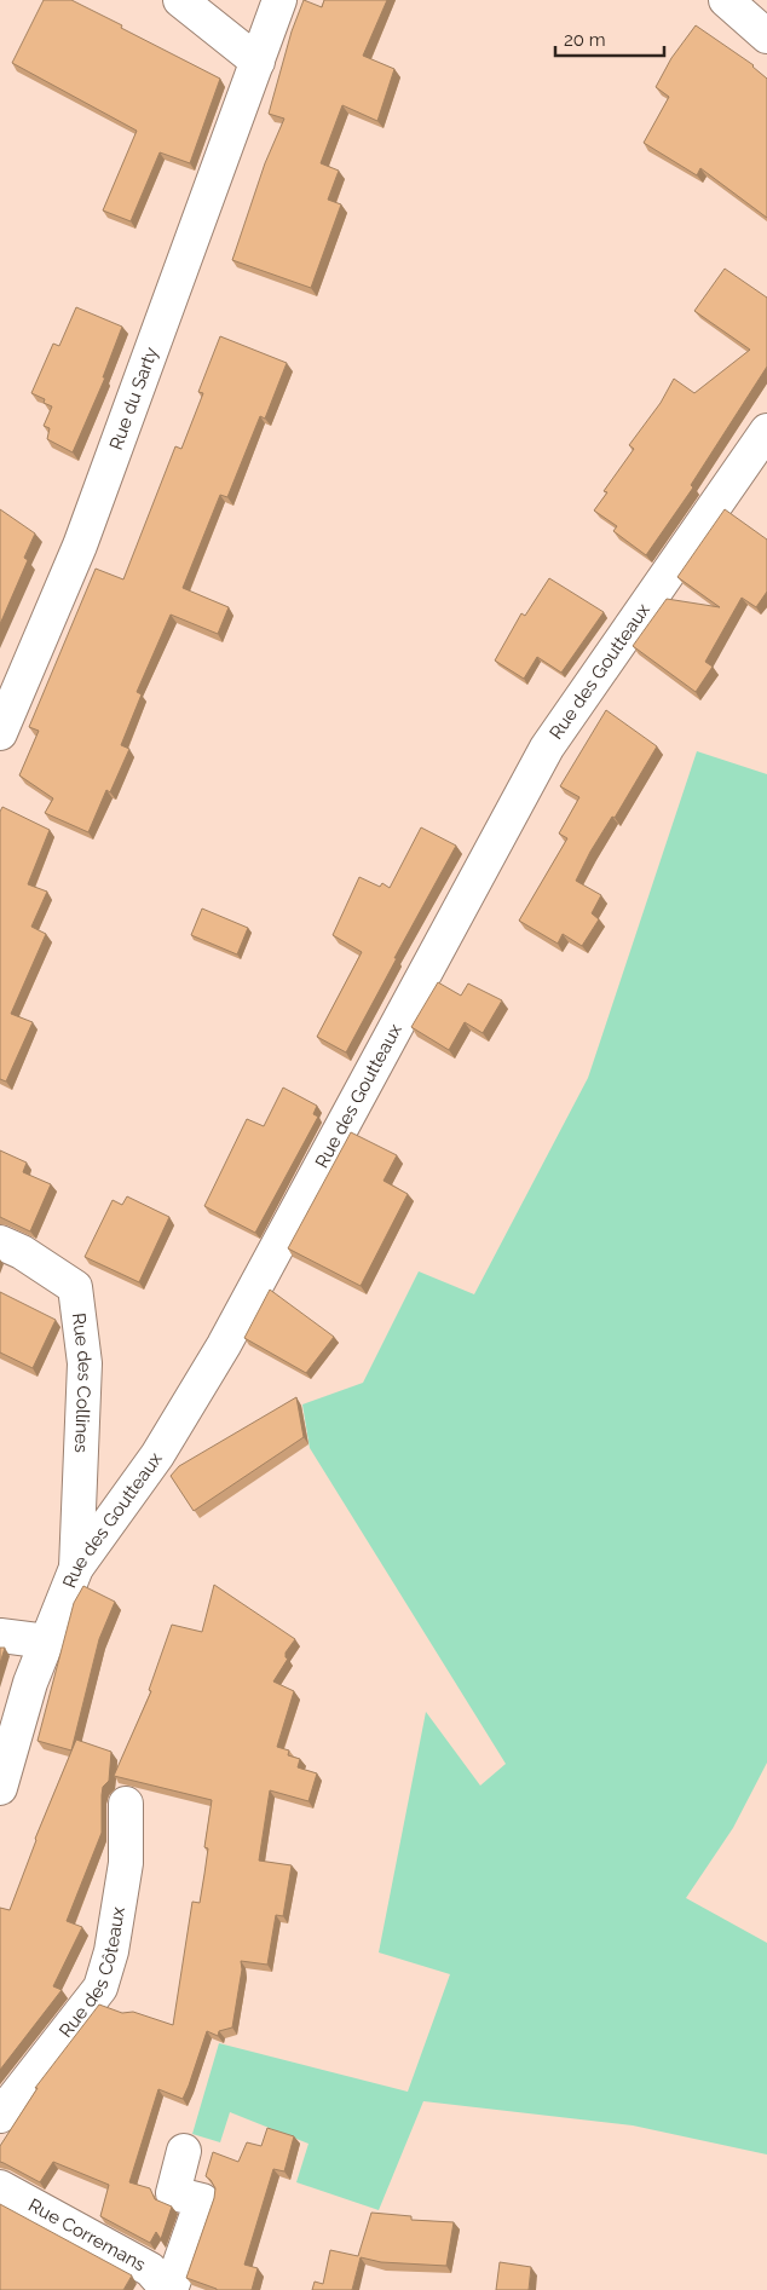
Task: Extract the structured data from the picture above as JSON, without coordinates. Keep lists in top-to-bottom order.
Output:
{
  "streets": {
    "street": [
      "Rue du Sarty",
      "Rue des Goutteaux",
      "Rue des Collines",
      "Rue des Côteaux",
      "Rue Corremans"
    ]
  },
  "crossings": [
    ["Rue des Goutteaux", "Rue des Collines"]
  ],
  "scale_bar": "20 m"
}
